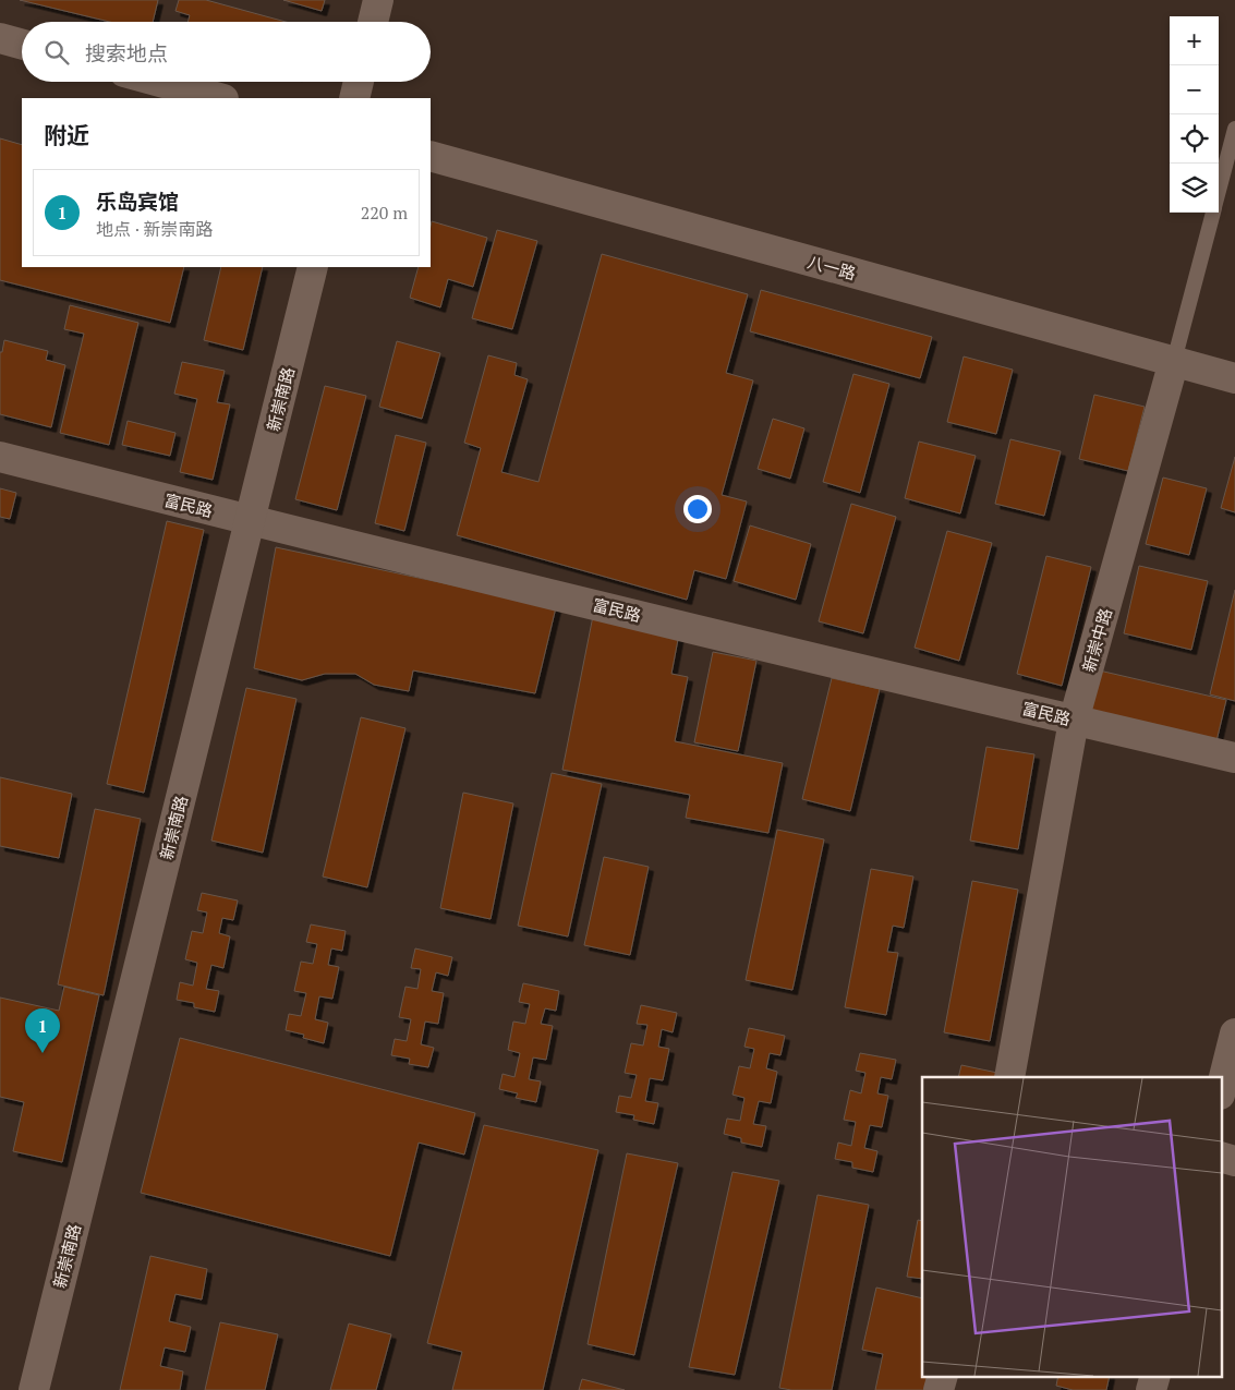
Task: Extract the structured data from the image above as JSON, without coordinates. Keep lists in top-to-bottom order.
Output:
{
  "streets": {
    "street": [
      "八一路",
      "新崇南路",
      "富民路",
      "新崇中路"
    ]
  },
  "crossings": [
    ["八一路", "新崇中路"],
    ["新崇南路", "富民路"],
    ["富民路", "新崇中路"]
  ],
  "page": {
    "map_buttons": ["+", "−"],
    "search": "搜索地点",
    "heading": "附近",
    "list": [
      {
        "mark": "1",
        "name": "乐岛宾馆",
        "note": "地点 · 新崇南路",
        "value": "220 m"
      }
    ],
    "pins": "1"
  }
}
